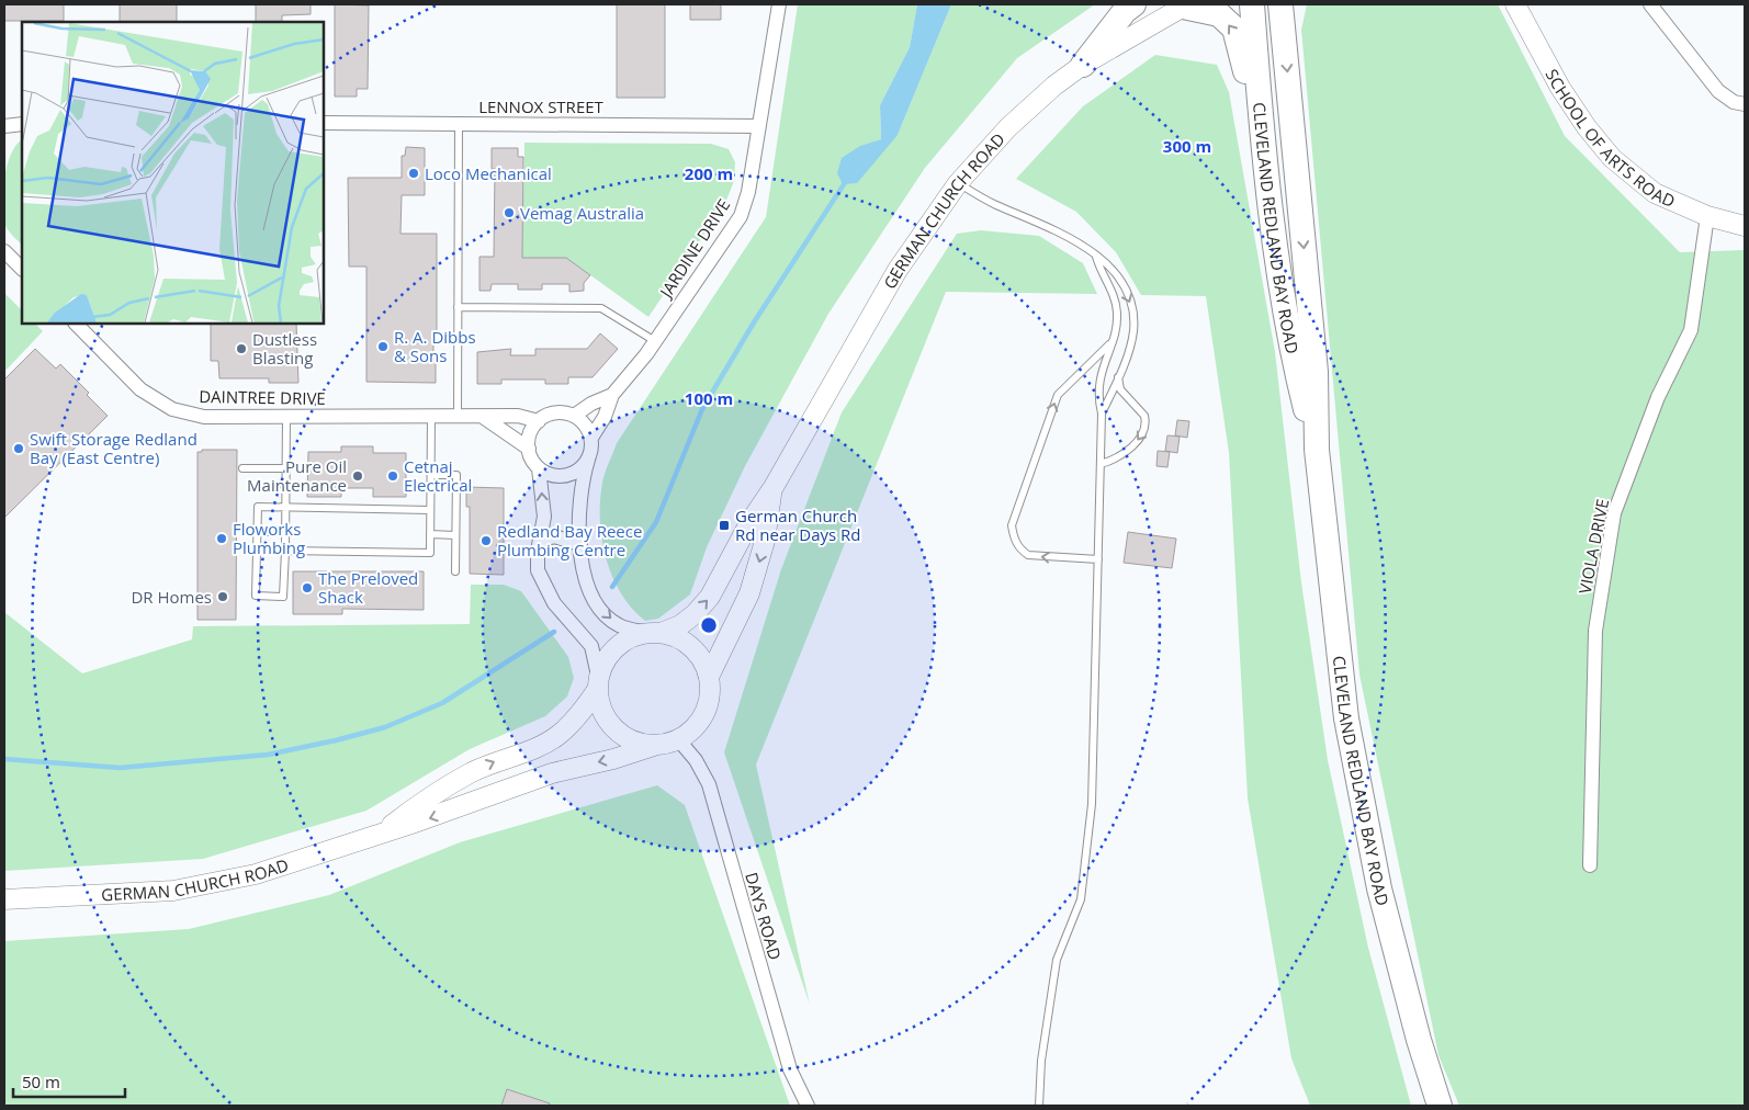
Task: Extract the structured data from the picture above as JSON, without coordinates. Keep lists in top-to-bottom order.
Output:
{
  "streets": {
    "highway": ["CLEVELAND REDLAND BAY ROAD"],
    "street": [
      "LENNOX STREET",
      "SCHOOL OF ARTS ROAD",
      "GERMAN CHURCH ROAD",
      "JARDINE DRIVE",
      "DAINTREE DRIVE",
      "VIOLA DRIVE",
      "DAYS ROAD"
    ]
  },
  "crossings": [
    ["LENNOX STREET", "JARDINE DRIVE"],
    ["SCHOOL OF ARTS ROAD", "VIOLA DRIVE"],
    ["GERMAN CHURCH ROAD", "DAYS ROAD"]
  ],
  "places": {
    "other": [
      "Loco Mechanical",
      "Vemag Australia",
      "R. A. Dibbs & Sons",
      "Dustless Blasting",
      "Swift Storage Redland Bay (East Centre)",
      "Pure Oil Maintenance",
      "Cetnaj Electrical",
      "Floworks Plumbing",
      "Redland Bay Reece Plumbing Centre",
      "The Preloved Shack",
      "DR Homes"
    ],
    "transit": ["German Church Rd near Days Rd"]
  },
  "scale_bar": "50 m",
  "rings": ["300 m", "200 m", "100 m"]
}
